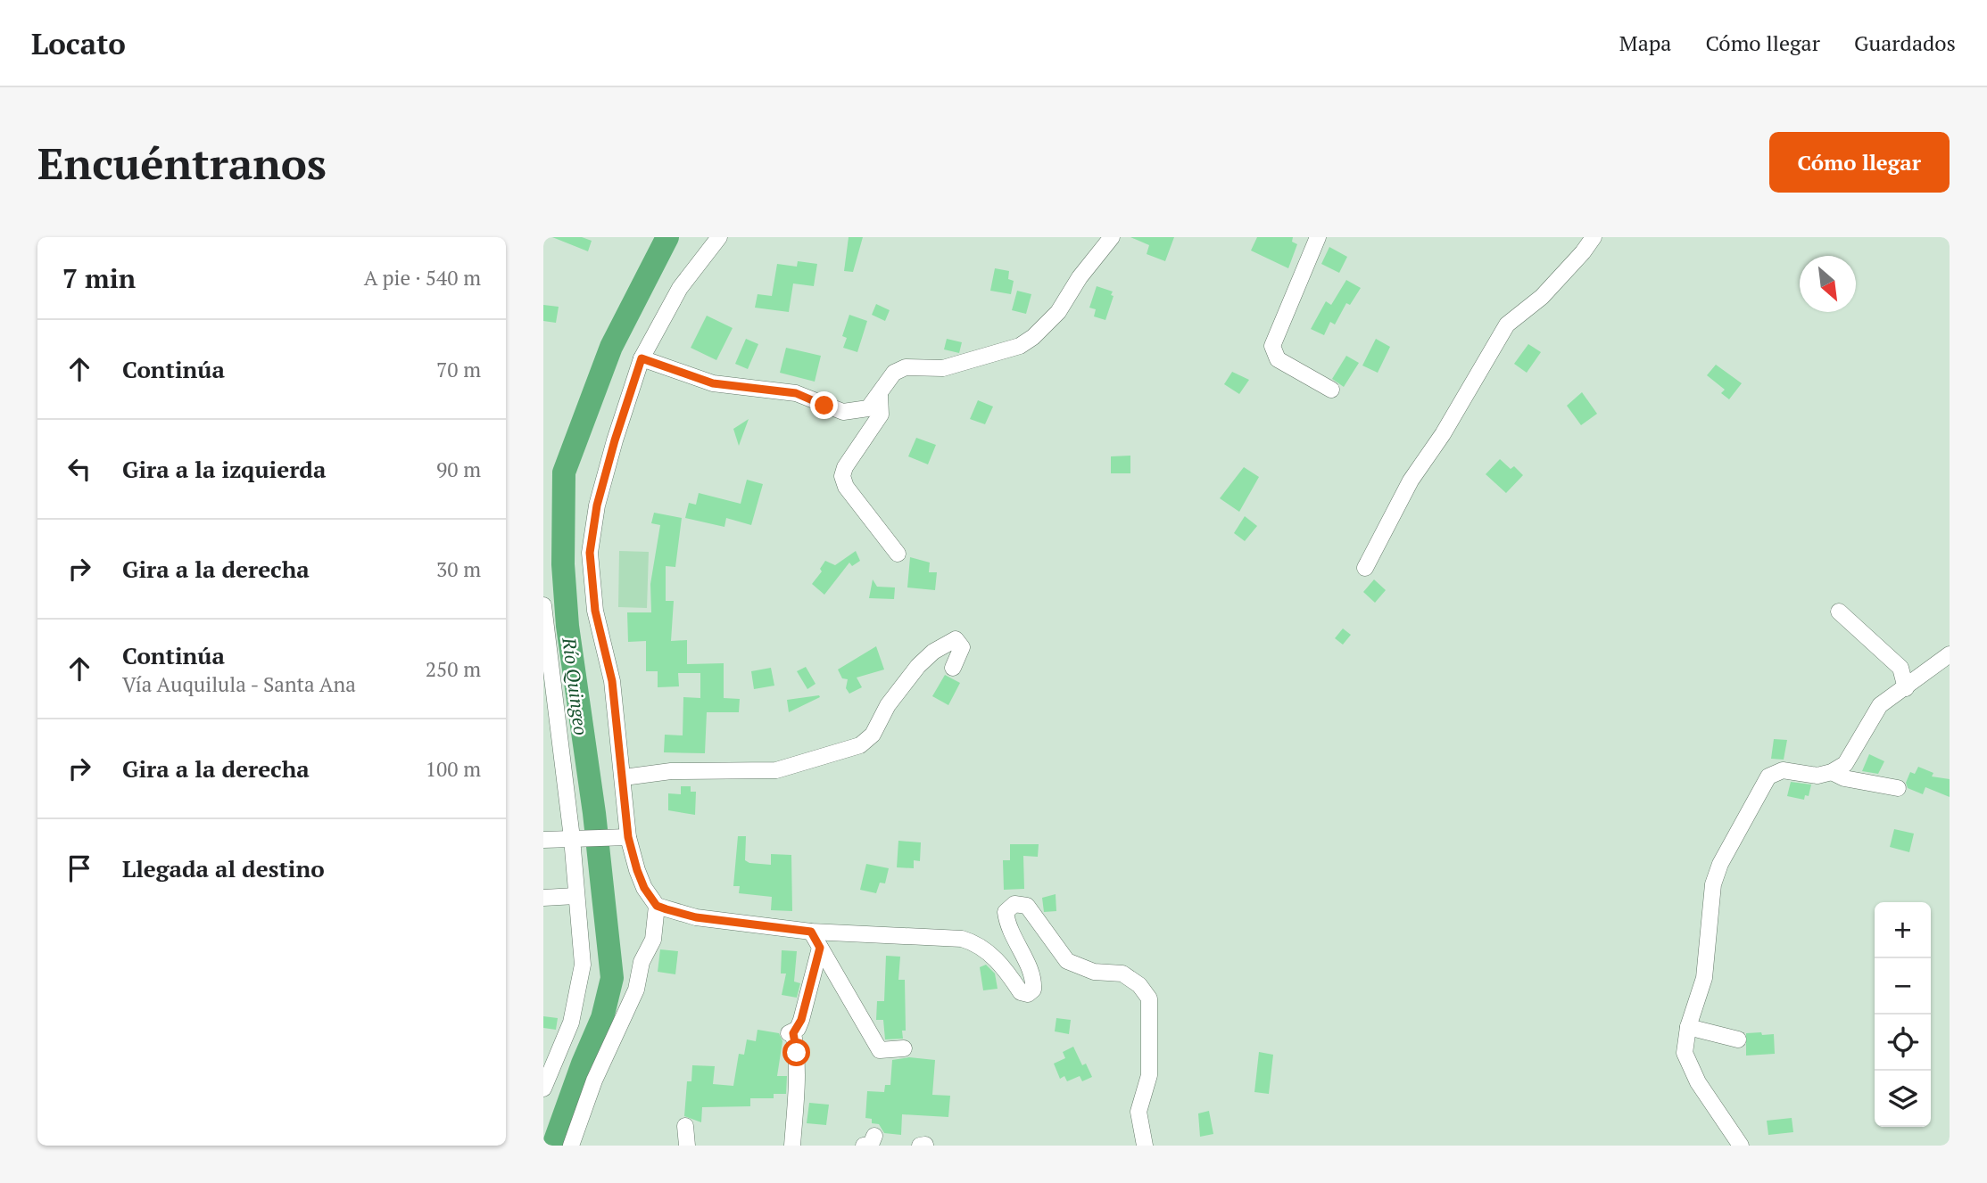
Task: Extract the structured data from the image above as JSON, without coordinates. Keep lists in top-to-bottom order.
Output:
{
  "water": ["Río Quingeo"],
  "north": "bottom right",
  "page": {
    "header": "Locato",
    "nav": ["Mapa", "Cómo llegar", "Guardados"],
    "buttons": "Cómo llegar",
    "title": "Encuéntranos",
    "heading": ["7 min", "A pie · 540 m"],
    "list": [
      ["Continúa", "70 m"],
      ["Gira a la izquierda", "90 m"],
      ["Gira a la derecha", "30 m"],
      ["Continúa", "Vía Auquilula - Santa Ana", "250 m"],
      ["Gira a la derecha", "100 m"],
      "Llegada al destino"
    ],
    "map_buttons": ["+", "−"]
  }
}
